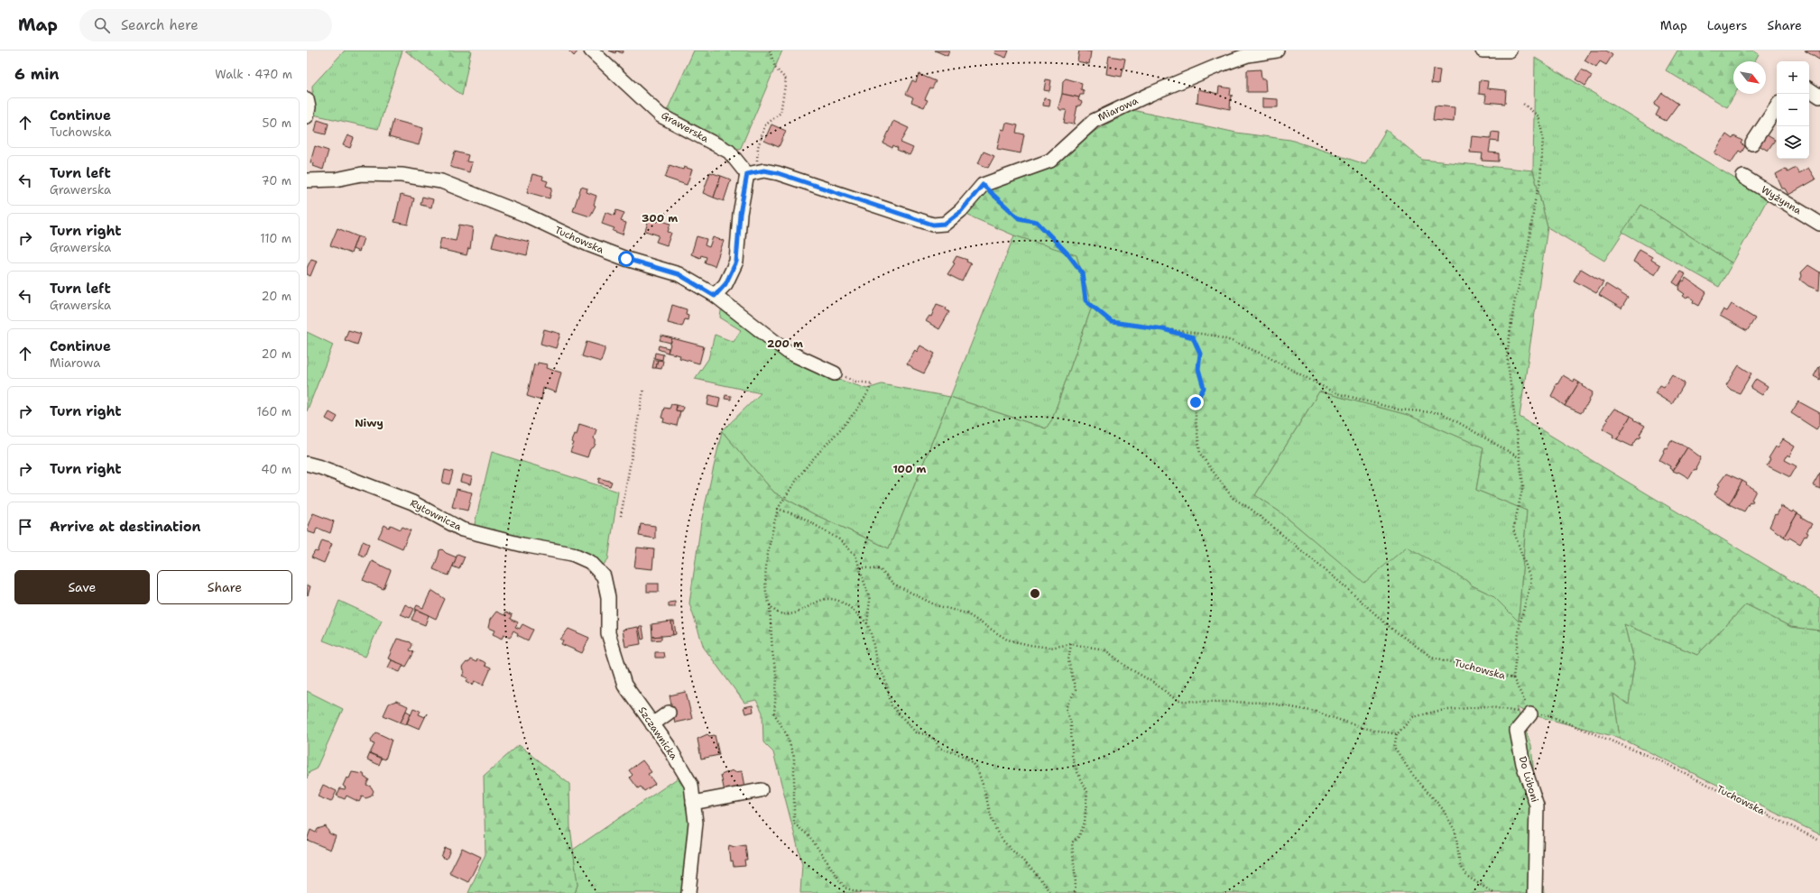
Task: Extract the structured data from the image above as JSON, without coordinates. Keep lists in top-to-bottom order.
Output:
{
  "streets": {
    "street": [
      "Miarowa",
      "Grawerska",
      "Wyżynna",
      "Tuchowska",
      "Rytownicza",
      "Szczawnicka",
      "Do Luboni"
    ]
  },
  "crossings": [
    ["Tuchowska", "Do Luboni"],
    ["Rytownicza", "Szczawnicka"]
  ],
  "districts": ["Niwy"],
  "north": "bottom right",
  "page": {
    "header": "Map",
    "search": "Search here",
    "nav": ["Map", "Layers", "Share"],
    "heading": ["6 min", "Walk · 470 m"],
    "map_buttons": ["+", "−"],
    "list": [
      ["Continue", "Tuchowska", "50 m"],
      ["Turn left", "Grawerska", "70 m"],
      ["Turn right", "Grawerska", "110 m"],
      ["Turn left", "Grawerska", "20 m"],
      ["Continue", "Miarowa", "20 m"],
      ["Turn right", "160 m"],
      ["Turn right", "40 m"],
      "Arrive at destination"
    ],
    "buttons": ["Save", "Share"]
  },
  "rings": ["300 m", "200 m", "100 m"]
}
